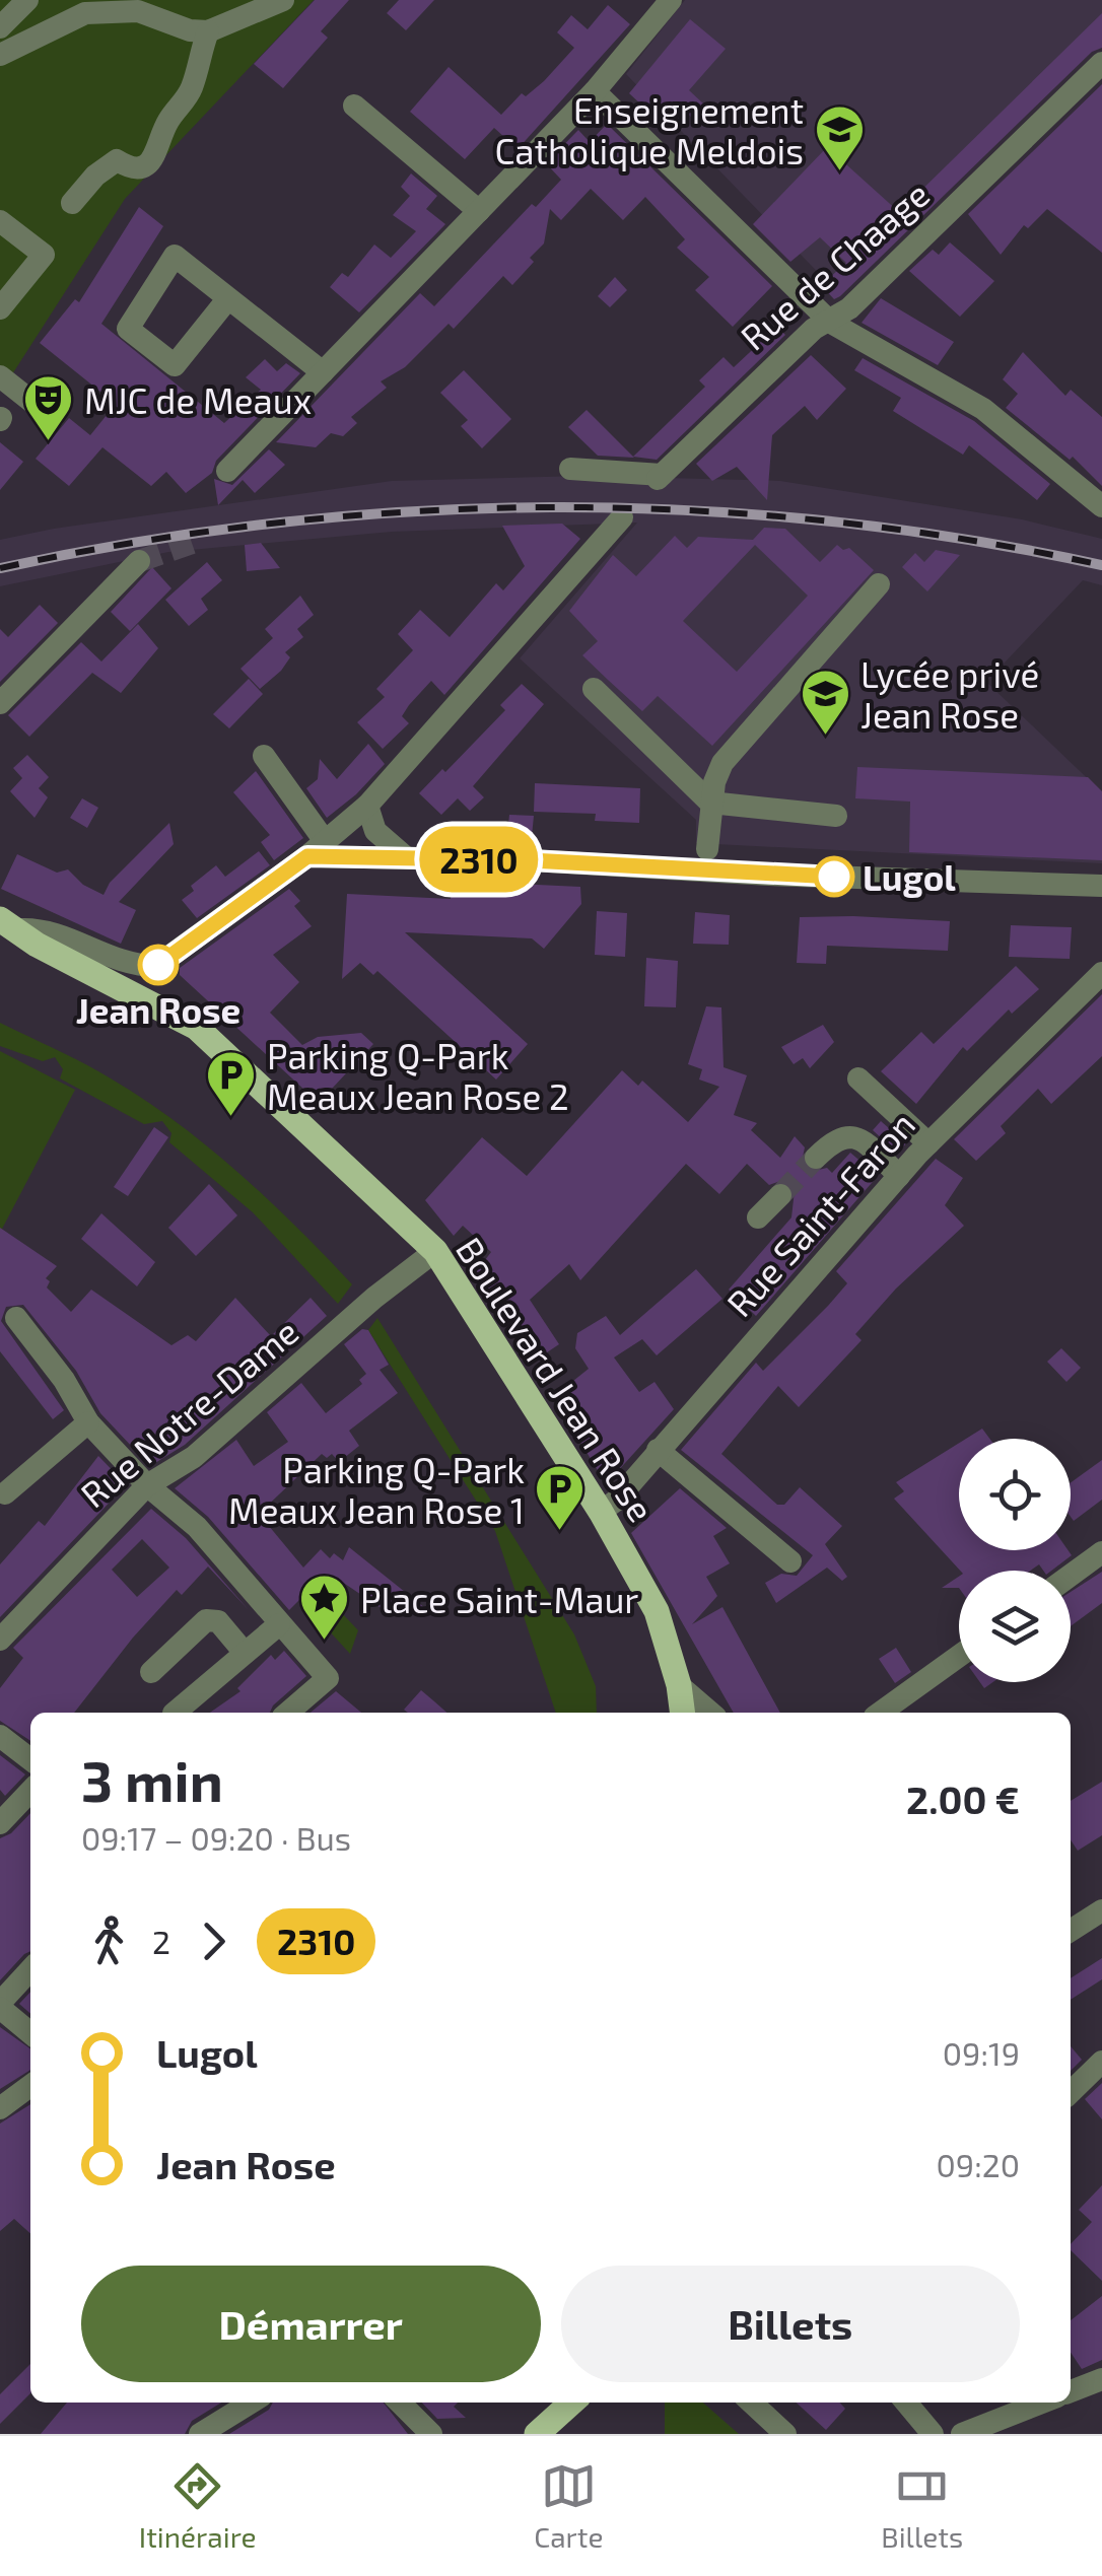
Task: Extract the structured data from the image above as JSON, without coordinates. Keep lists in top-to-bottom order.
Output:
{
  "streets": {
    "main road": ["Boulevard Jean Rose"],
    "street": ["Rue de Chaage", "Rue Saint-Faron", "Rue Notre-Dame"]
  },
  "crossings": [
    ["Rue Saint-Faron", "Boulevard Jean Rose"],
    ["Boulevard Jean Rose", "Rue Notre-Dame"]
  ],
  "places": {
    "school or university": ["Enseignement Catholique Meldois", "Lycée privé Jean Rose"],
    "theatre": ["MJC de Meaux"],
    "other": ["Lugol", "Jean Rose"],
    "parking": ["Parking Q-Park Meaux Jean Rose 2", "Parking Q-Park Meaux Jean Rose 1"],
    "place": ["Place Saint-Maur"]
  },
  "lines": ["bus line 2310"],
  "page": {
    "on_map": "2310",
    "heading": ["3 min", "09:17 – 09:20 · Bus", "2.00 €"],
    "legs": ["2", "2310"],
    "list": [
      {
        "name": "Lugol",
        "value": "09:19"
      },
      {
        "name": "Jean Rose",
        "value": "09:20"
      }
    ],
    "buttons": ["Démarrer", "Billets"],
    "tabs": ["Itinéraire", "Carte", "Billets"]
  }
}
